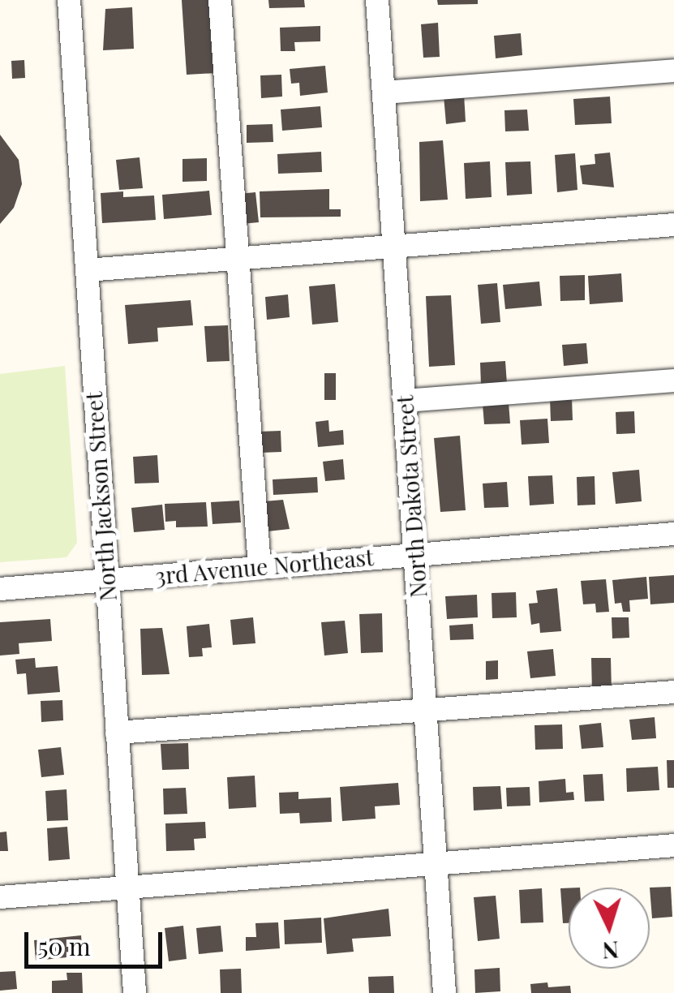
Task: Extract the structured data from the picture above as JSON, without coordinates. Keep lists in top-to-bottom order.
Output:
{
  "streets": {
    "street": ["North Jackson Street", "North Dakota Street", "3rd Avenue Northeast"]
  },
  "crossings": [
    ["North Jackson Street", "3rd Avenue Northeast"],
    ["North Dakota Street", "3rd Avenue Northeast"]
  ],
  "scale_bar": "50 m",
  "north": "bottom"
}
